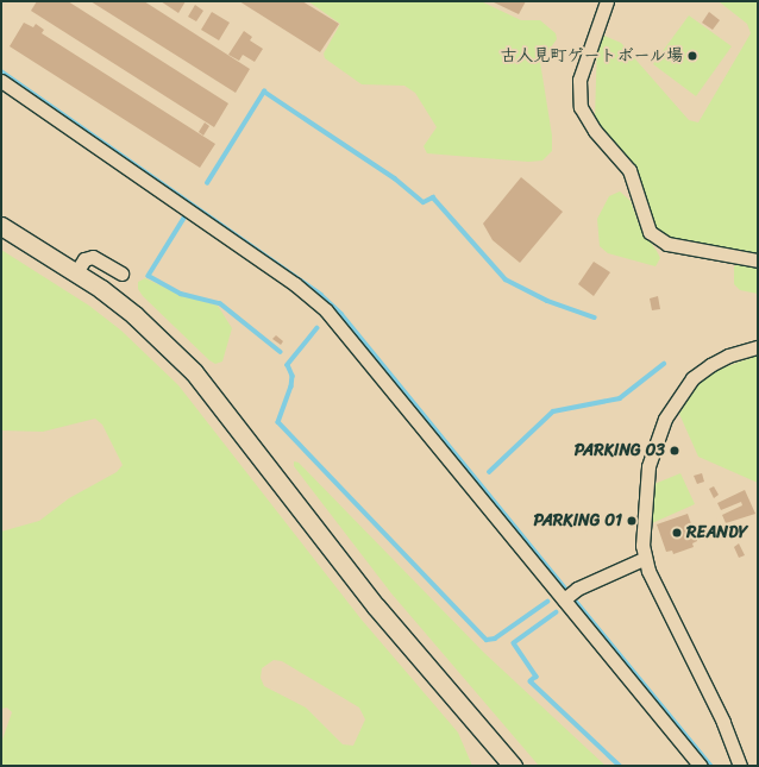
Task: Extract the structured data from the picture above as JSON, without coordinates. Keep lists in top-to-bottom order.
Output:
{
  "places": [
    "古人見町ゲートボール場",
    "PARKING 03",
    "PARKING 01",
    "REANDY"
  ]
}
